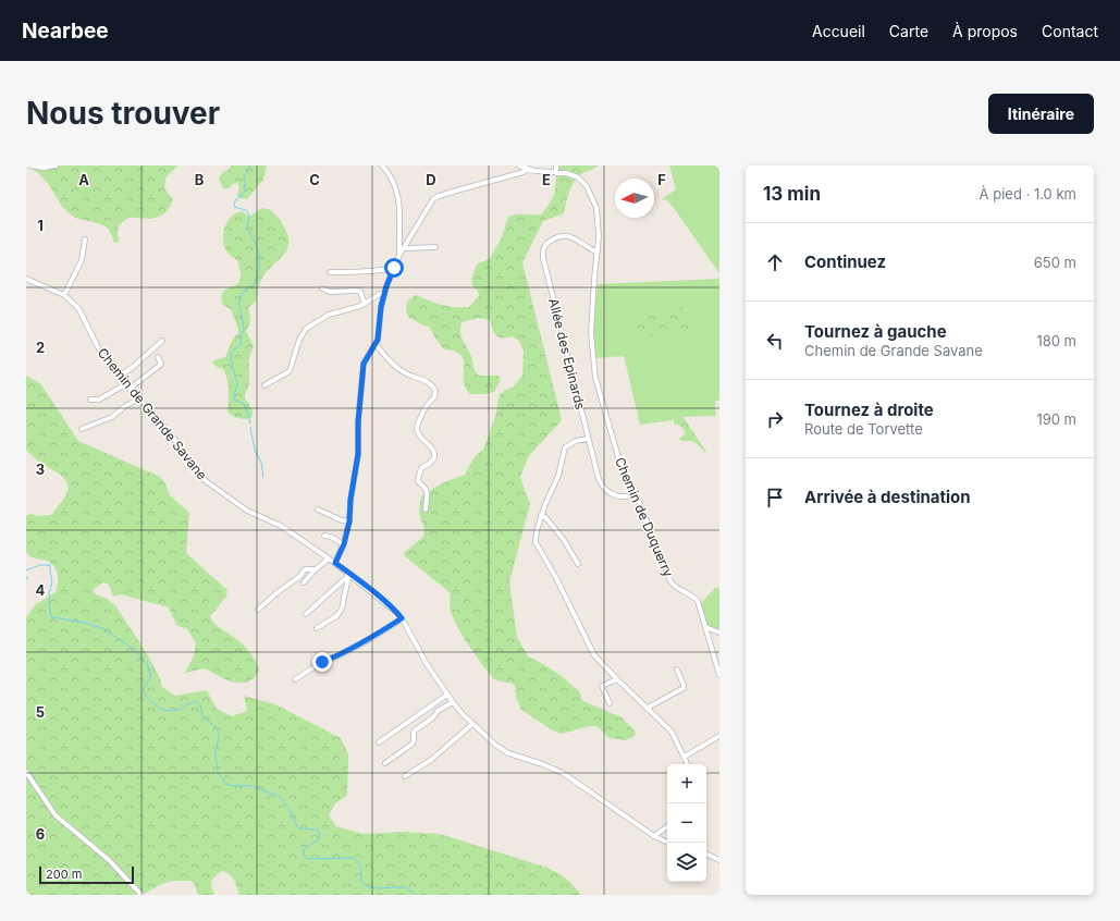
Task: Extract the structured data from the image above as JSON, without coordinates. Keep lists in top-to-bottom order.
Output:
{
  "streets": {
    "street": ["Allée des Epinards", "Chemin de Grande Savane", "Chemin de Duquerry"]
  },
  "crossings": [
    ["Allée des Epinards", "Chemin de Duquerry"]
  ],
  "scale_bar": "200 m",
  "north": "left",
  "page": {
    "header": "Nearbee",
    "nav": [
      "Accueil",
      "Carte",
      "À propos",
      "Contact"
    ],
    "buttons": "Itinéraire",
    "title": "Nous trouver",
    "heading": ["13 min", "À pied · 1.0 km"],
    "list": [
      ["Continuez", "650 m"],
      ["Tournez à gauche", "Chemin de Grande Savane", "180 m"],
      ["Tournez à droite", "Route de Torvette", "190 m"],
      "Arrivée à destination"
    ],
    "map_buttons": ["+", "−"],
    "scale": "200 m"
  },
  "grid": {
    "columns": [
      "A",
      "B",
      "C",
      "D",
      "E",
      "F"
    ],
    "rows": [
      "1",
      "2",
      "3",
      "4",
      "5",
      "6"
    ]
  }
}
